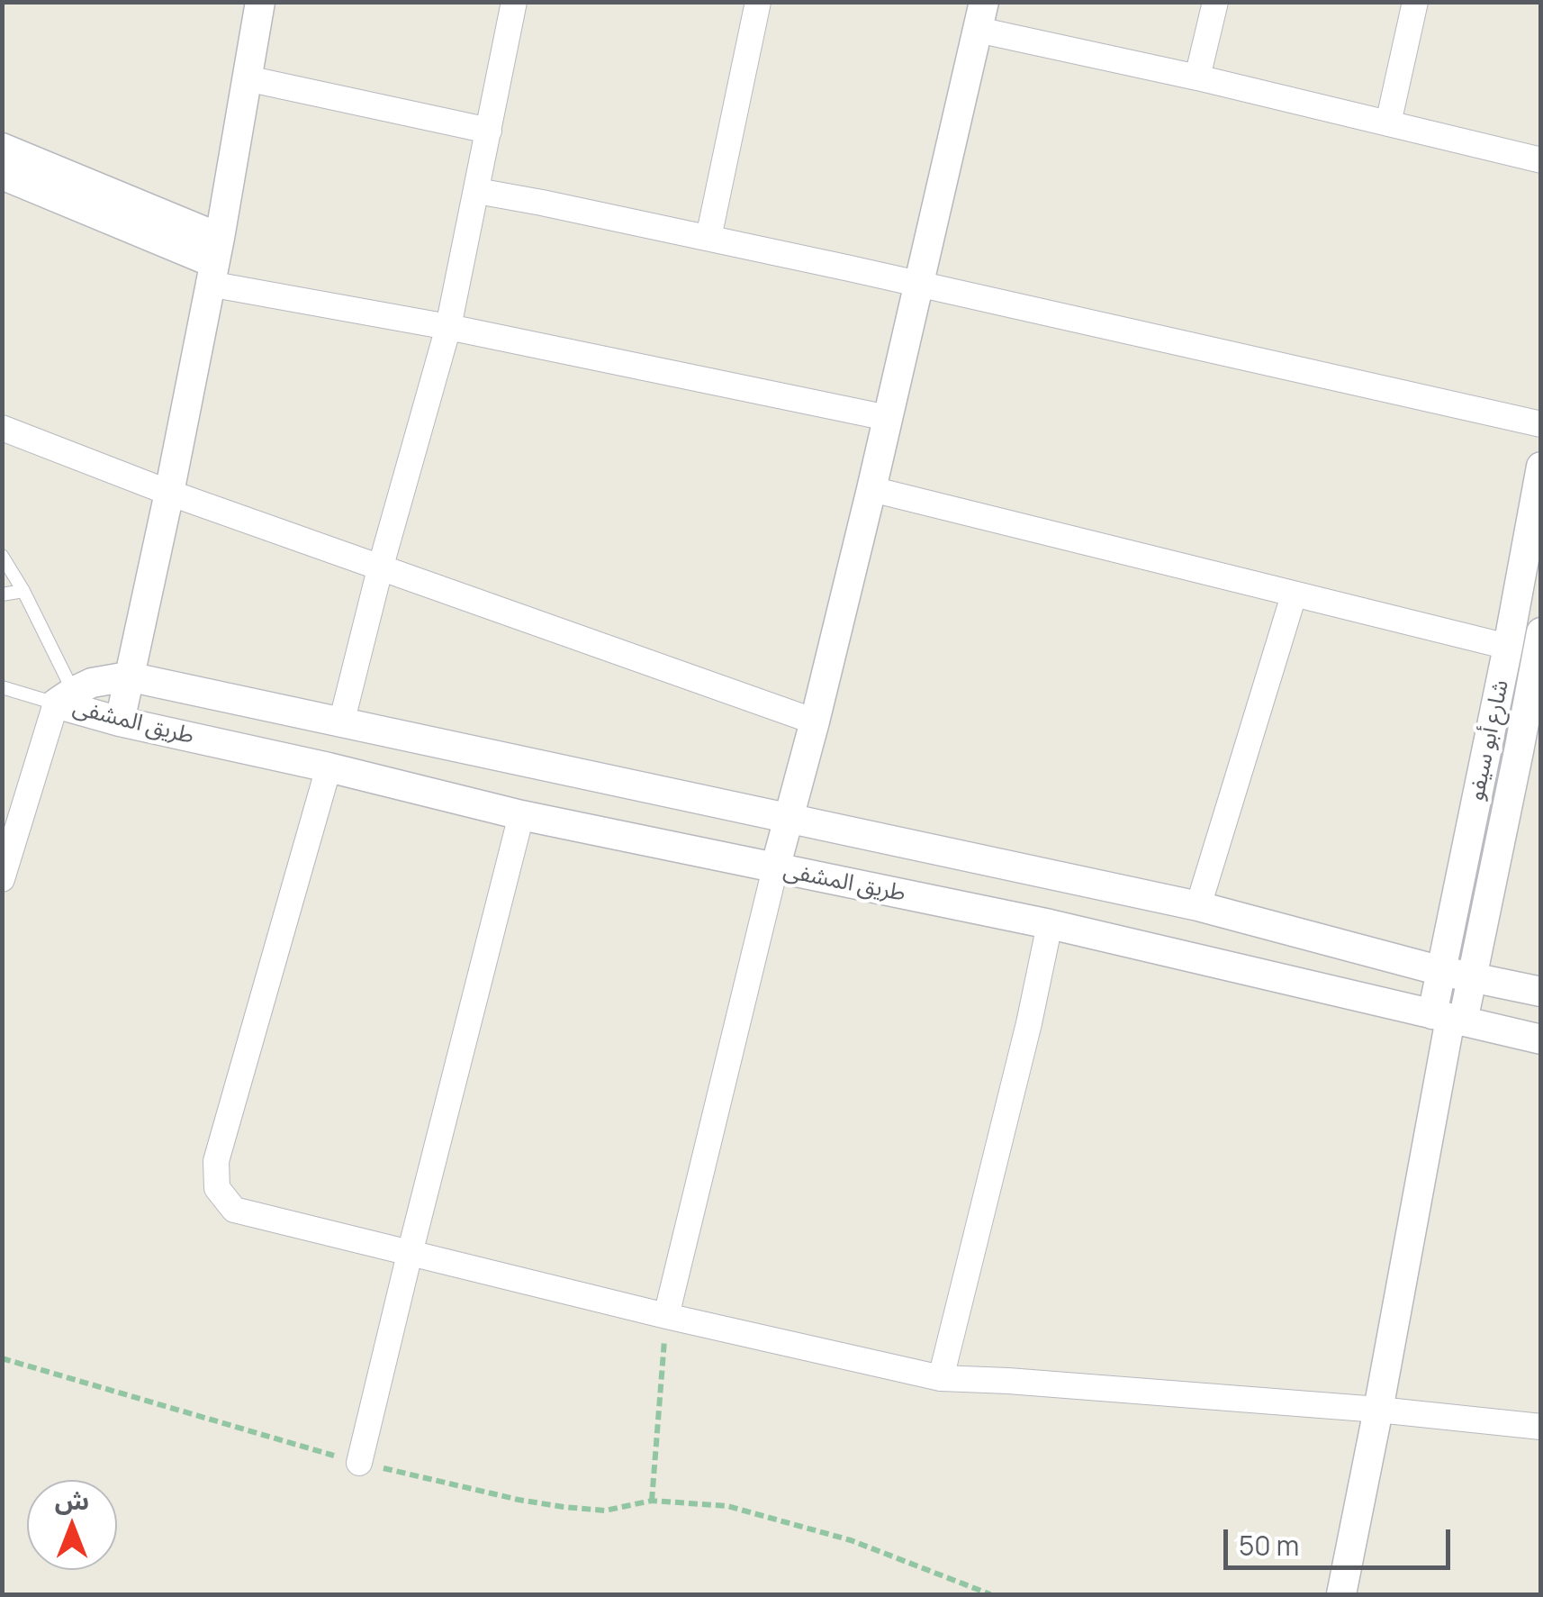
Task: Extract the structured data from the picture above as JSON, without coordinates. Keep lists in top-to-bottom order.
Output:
{
  "streets": {
    "street": ["طريق المشفى", "شارع أبو سيفو"]
  },
  "crossings": [
    ["طريق المشفى", "شارع أبو سيفو"]
  ],
  "scale_bar": "50 m",
  "north": "top"
}
